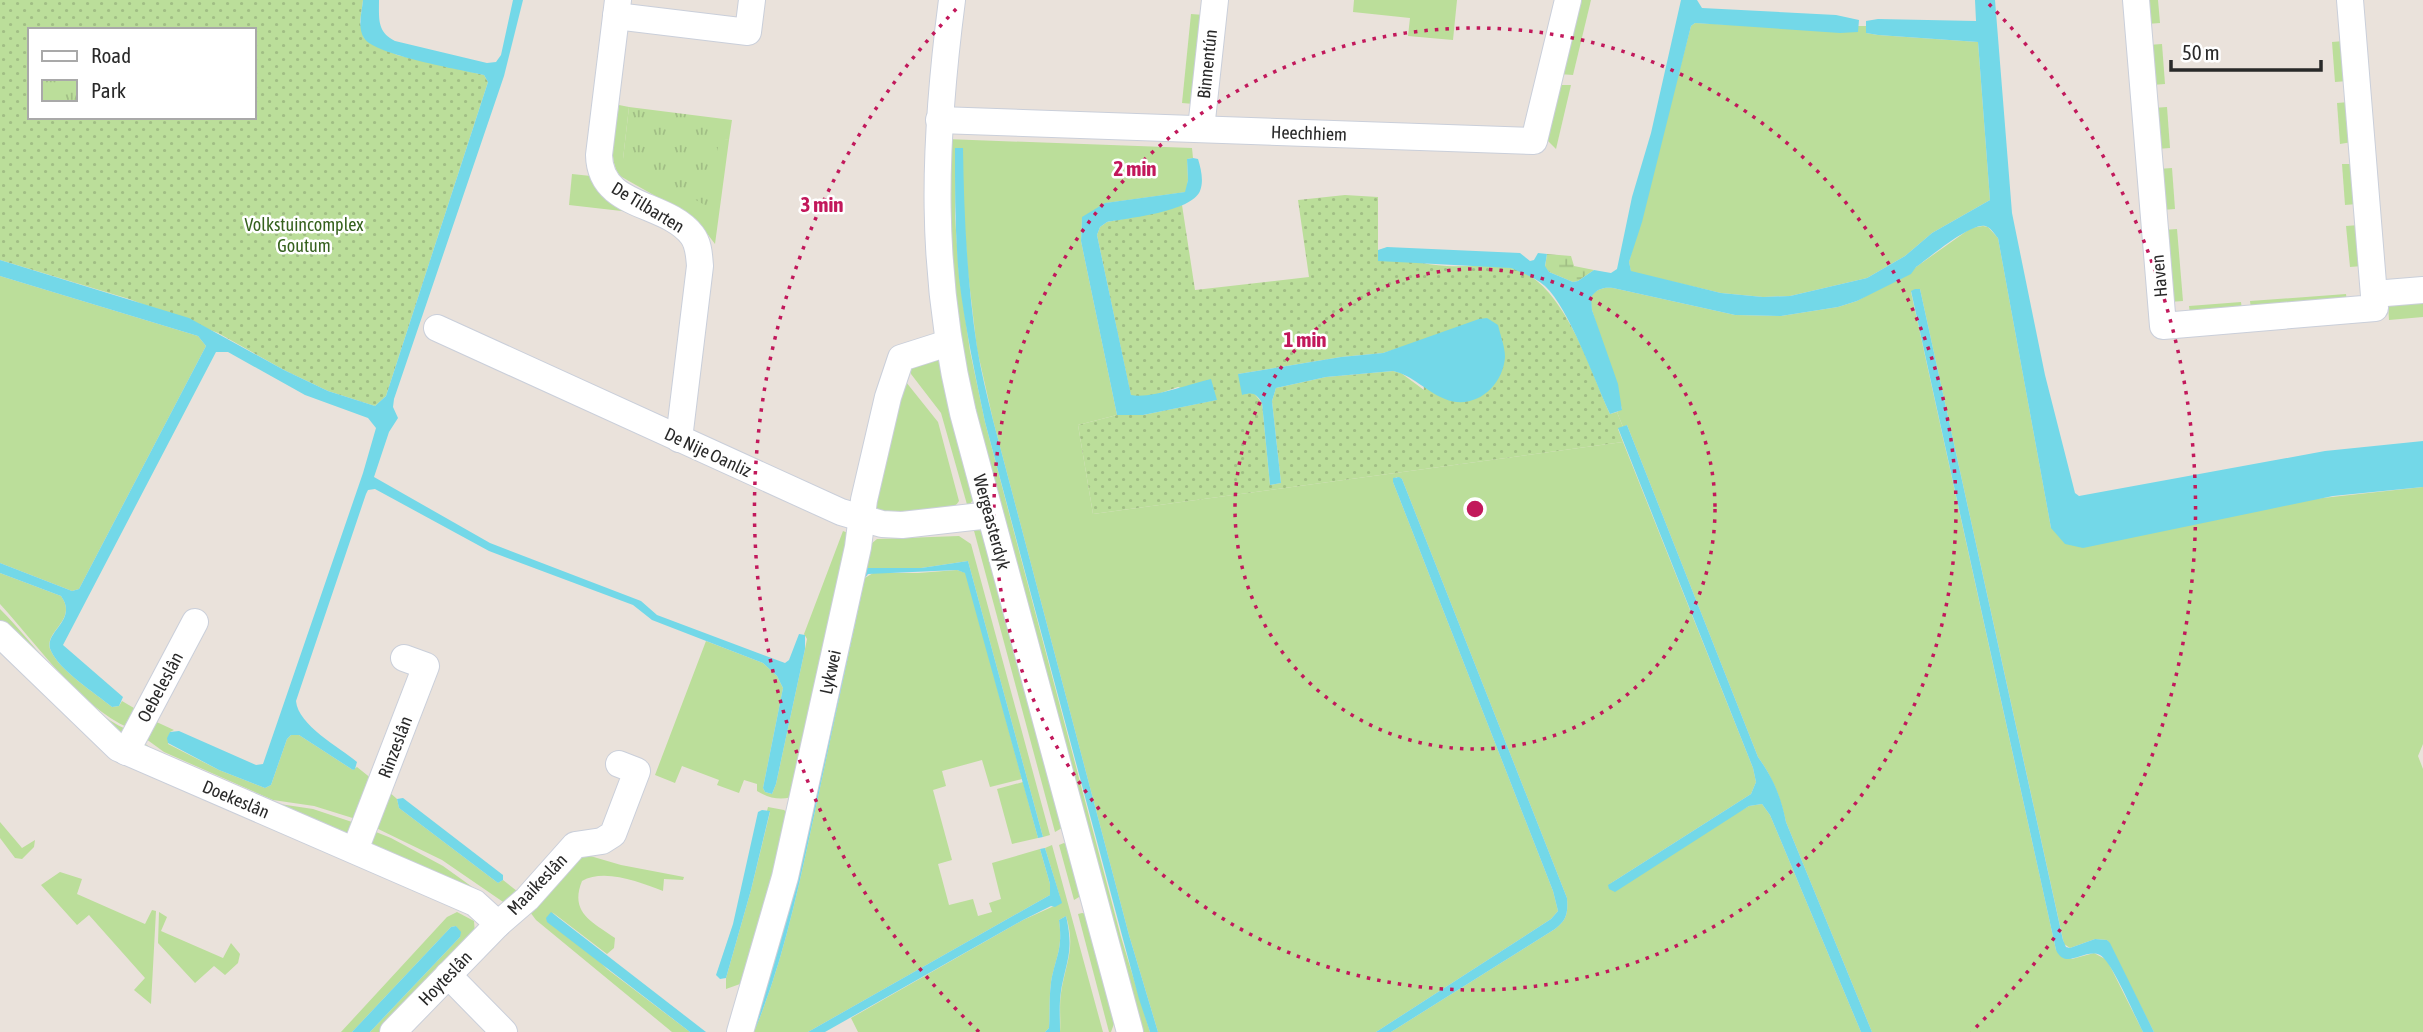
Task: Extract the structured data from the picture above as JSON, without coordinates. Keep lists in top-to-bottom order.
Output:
{
  "streets": {
    "street": [
      "Binnentún",
      "Heechhiem",
      "De Tilbarten",
      "Haven",
      "De Nije Oanliz",
      "Wergeasterdyk",
      "Lykwei",
      "Oebeleslân",
      "Rinzeslân",
      "Doekeslân",
      "Maaikeslân",
      "Hoyteslân"
    ]
  },
  "crossings": [
    ["Binnentún", "Heechhiem"],
    ["Heechhiem", "Wergeasterdyk"],
    ["De Tilbarten", "De Nije Oanliz"],
    ["De Nije Oanliz", "Wergeasterdyk"],
    ["De Nije Oanliz", "Lykwei"],
    ["Wergeasterdyk", "Lykwei"],
    ["Oebeleslân", "Doekeslân"],
    ["Rinzeslân", "Doekeslân"],
    ["Doekeslân", "Maaikeslân"],
    ["Doekeslân", "Hoyteslân"],
    ["Maaikeslân", "Hoyteslân"]
  ],
  "parks": ["Volkstuincomplex Goutum"],
  "legend": ["Road", "Park"],
  "scale_bar": "50 m",
  "rings": ["2 min", "3 min", "1 min"]
}
